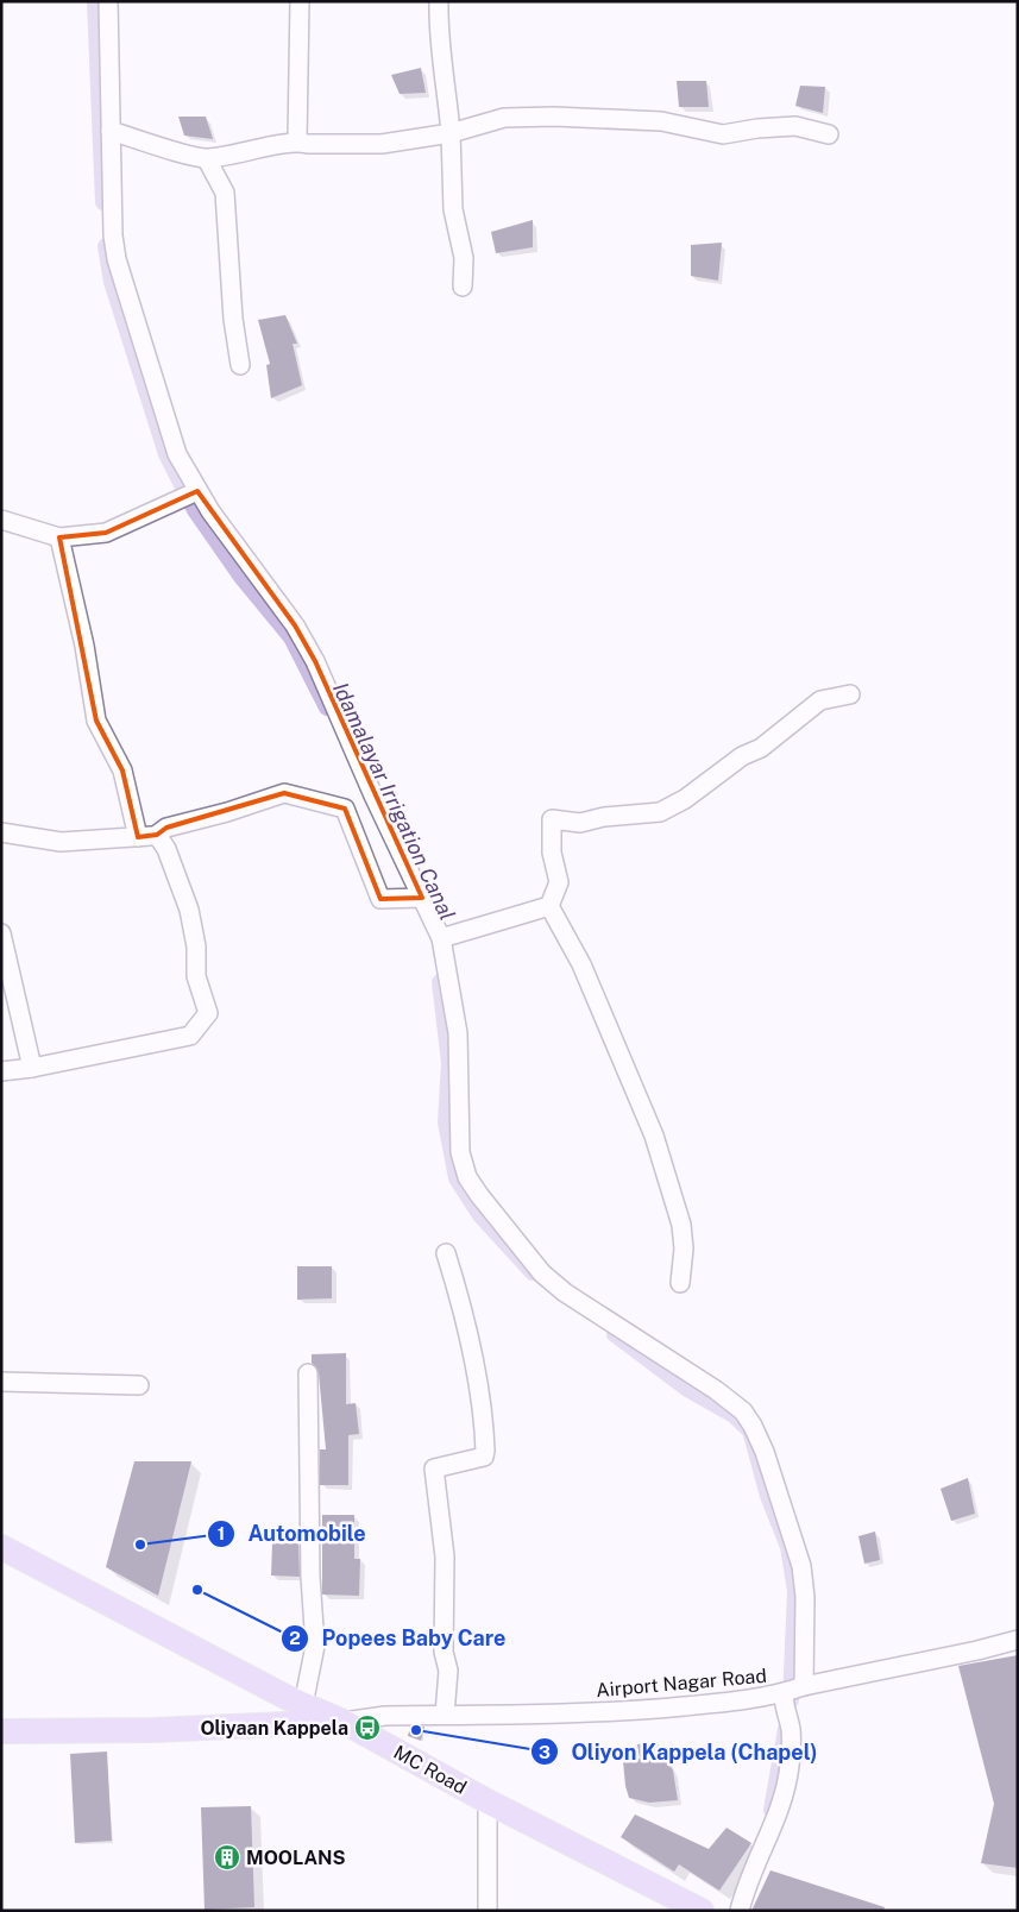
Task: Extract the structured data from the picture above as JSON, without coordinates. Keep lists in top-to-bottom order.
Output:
{
  "streets": {
    "main road": ["MC Road"],
    "street": ["Airport Nagar Road"]
  },
  "crossings": [
    ["Airport Nagar Road", "MC Road"]
  ],
  "water": ["Idamalayar Irrigation Canal"],
  "places": {
    "other": ["Automobile", "Popees Baby Care", "Oliyon Kappela (Chapel)"],
    "bus stop": ["Oliyaan Kappela"],
    "building": ["MOOLANS"]
  }
}
